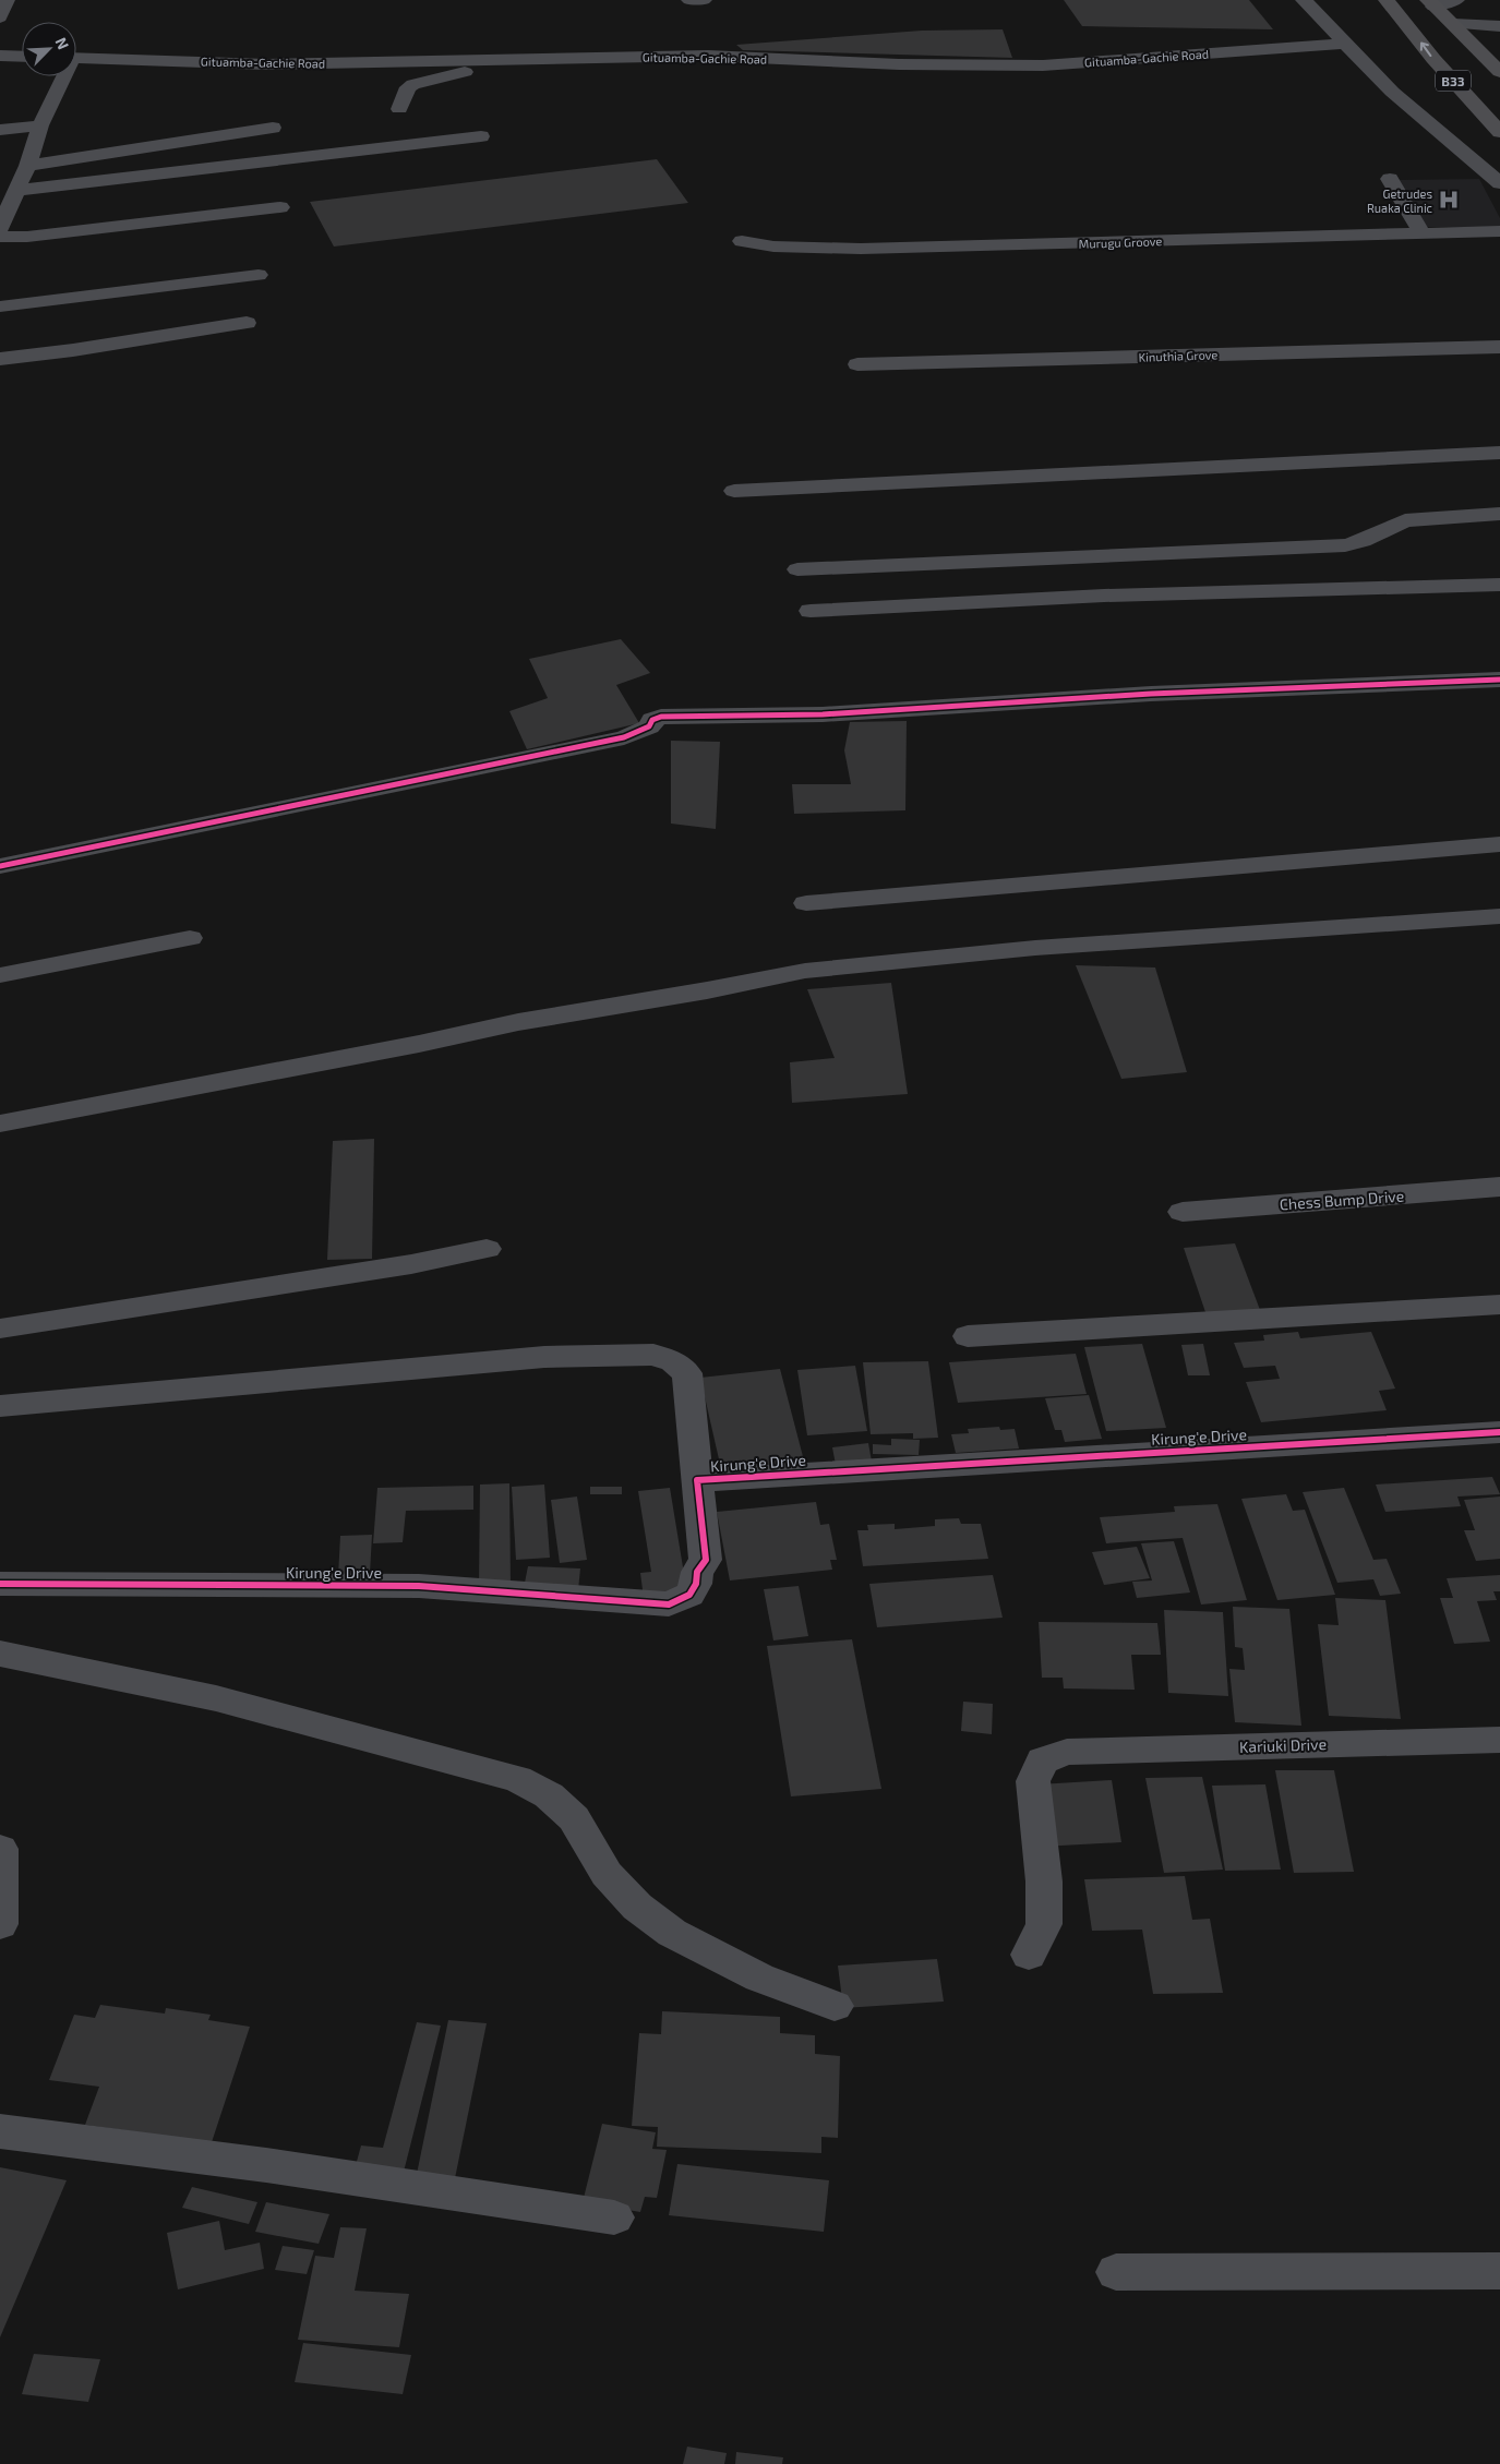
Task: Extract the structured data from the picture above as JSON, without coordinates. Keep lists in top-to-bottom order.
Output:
{
  "streets": {
    "highway": ["B33"],
    "street": [
      "Gituamba-Gachie Road",
      "Murugu Groove",
      "Kinuthia Grove",
      "Chess Bump Drive",
      "Kirung'e Drive",
      "Kariuki Drive"
    ]
  },
  "places": {
    "hospital": ["Getrudes Ruaka Clinic"]
  },
  "north": "top right"
}
